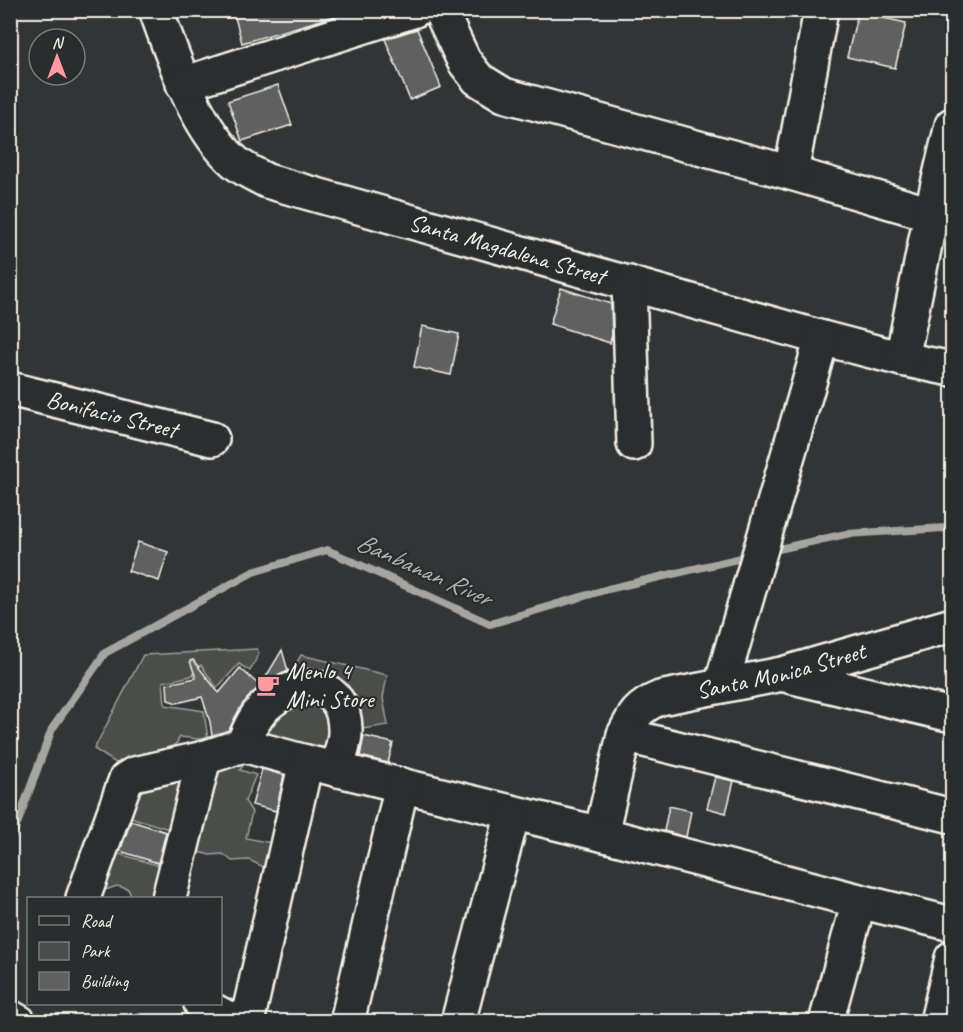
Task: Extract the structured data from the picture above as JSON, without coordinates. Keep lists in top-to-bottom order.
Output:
{
  "streets": {
    "street": ["Santa Magdalena Street", "Bonifacio Street", "Santa Monica Street"]
  },
  "water": ["Banbanan River"],
  "places": {
    "cafe": ["Menlo 4 Mini Store"]
  },
  "legend": ["Road", "Park", "Building"],
  "north": "top"
}
